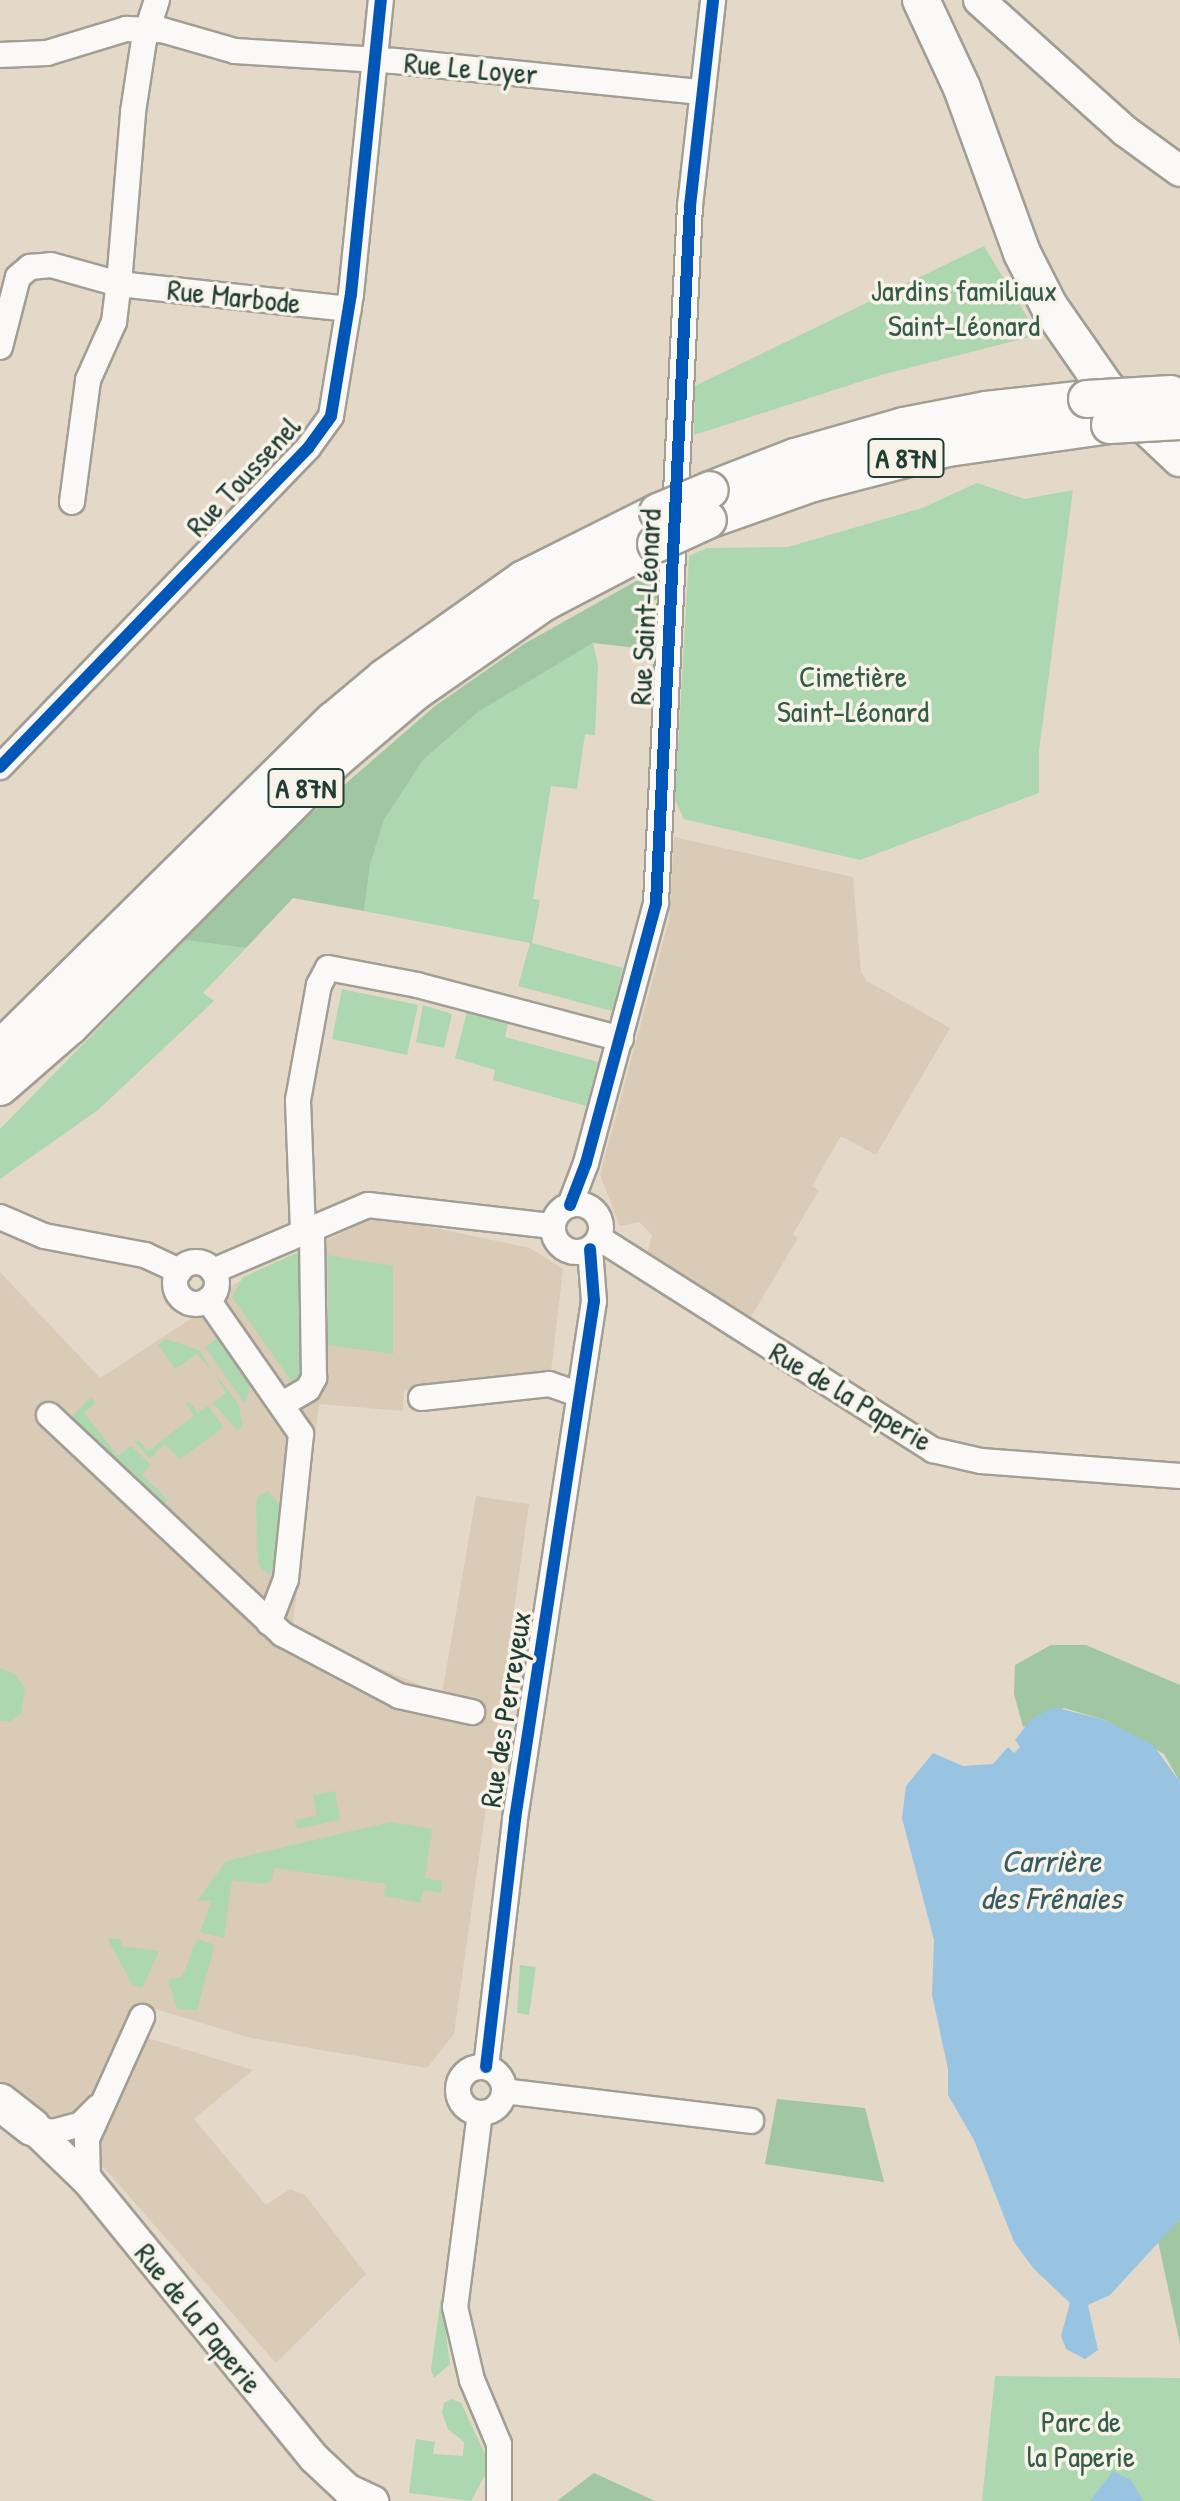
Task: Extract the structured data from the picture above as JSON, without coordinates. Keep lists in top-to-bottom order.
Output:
{
  "streets": {
    "highway": ["A 87N"],
    "main road": ["Rue de la Paperie"],
    "street": [
      "Rue Le Loyer",
      "Rue Marbode",
      "Rue Toussenel",
      "Rue Saint-Léonard",
      "Rue des Perreyeux"
    ]
  },
  "crossings": [
    ["Rue Le Loyer", "Rue Toussenel"],
    ["Rue Le Loyer", "Rue Saint-Léonard"],
    ["Rue Marbode", "Rue Toussenel"],
    ["Rue Saint-Léonard", "Rue de la Paperie"],
    ["Rue Saint-Léonard", "Rue des Perreyeux"],
    ["Rue de la Paperie", "Rue des Perreyeux"]
  ],
  "water": ["Carrière des Frênaies"],
  "parks": ["Jardins familiaux Saint-Léonard", "Cimetière Saint-Léonard", "Parc de la Paperie"]
}
